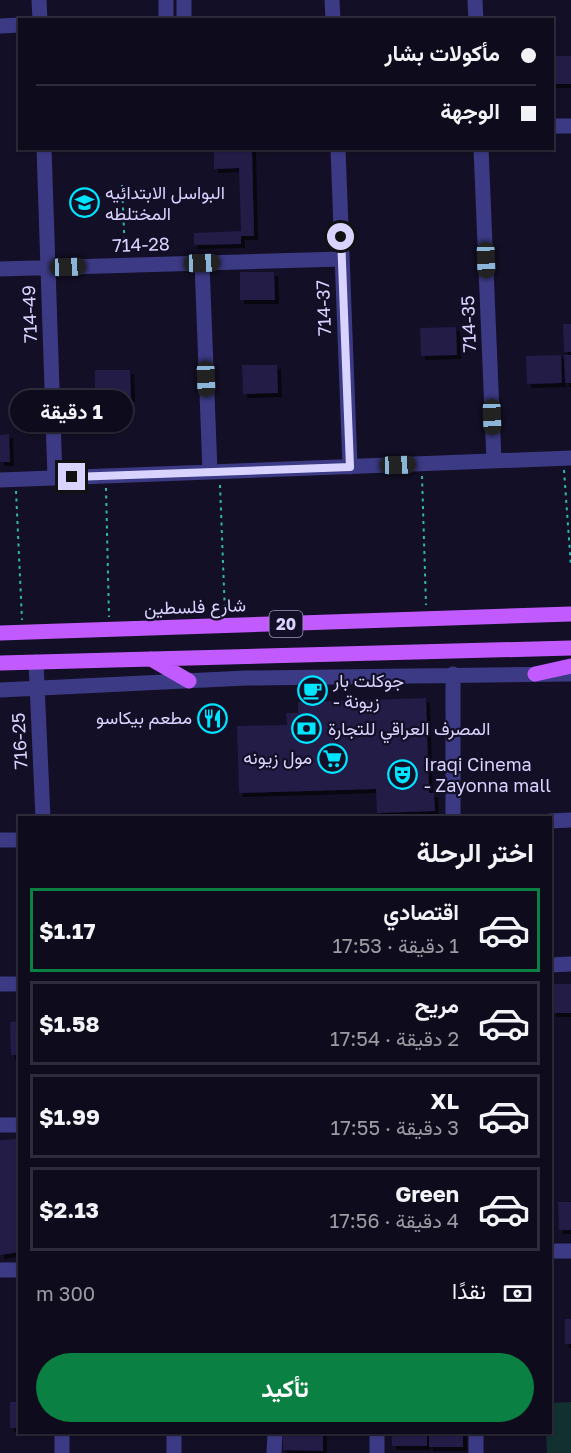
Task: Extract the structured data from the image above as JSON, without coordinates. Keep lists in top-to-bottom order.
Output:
{
  "streets": {
    "main road": ["شارع فلسطين", "20"],
    "street": [
      "714-28",
      "714-37",
      "714-49",
      "714-35",
      "716-25"
    ]
  },
  "crossings": [
    ["714-28", "714-37"],
    ["714-28", "714-49"],
    ["20", "716-25"]
  ],
  "places": {
    "school or university": ["البواسل الابتدائيه المختلطه"],
    "cafe": ["جوكلت بار - زيونة"],
    "restaurant": ["مطعم بيكاسو"],
    "bank": ["المصرف العراقي للتجارة"],
    "supermarket": ["مول زيونه"],
    "theatre": ["Iraqi Cinema - Zayonna mall"]
  },
  "page": {
    "banner": ["مأكولات بشار", "الوجهة"],
    "bubble": "1 دقيقة",
    "heading": "اختر الرحلة",
    "list": [
      {
        "name": "اقتصادي",
        "note": "1 دقيقة · 17:53",
        "value": "$1.17"
      },
      {
        "name": "مريح",
        "note": "2 دقيقة · 17:54",
        "value": "$1.58"
      },
      {
        "name": "XL",
        "note": "3 دقيقة · 17:55",
        "value": "$1.99"
      },
      {
        "name": "Green",
        "note": "4 دقيقة · 17:56",
        "value": "$2.13"
      }
    ],
    "pay": ["نقدًا", "300 m"],
    "buttons": "تأكيد"
  }
}
